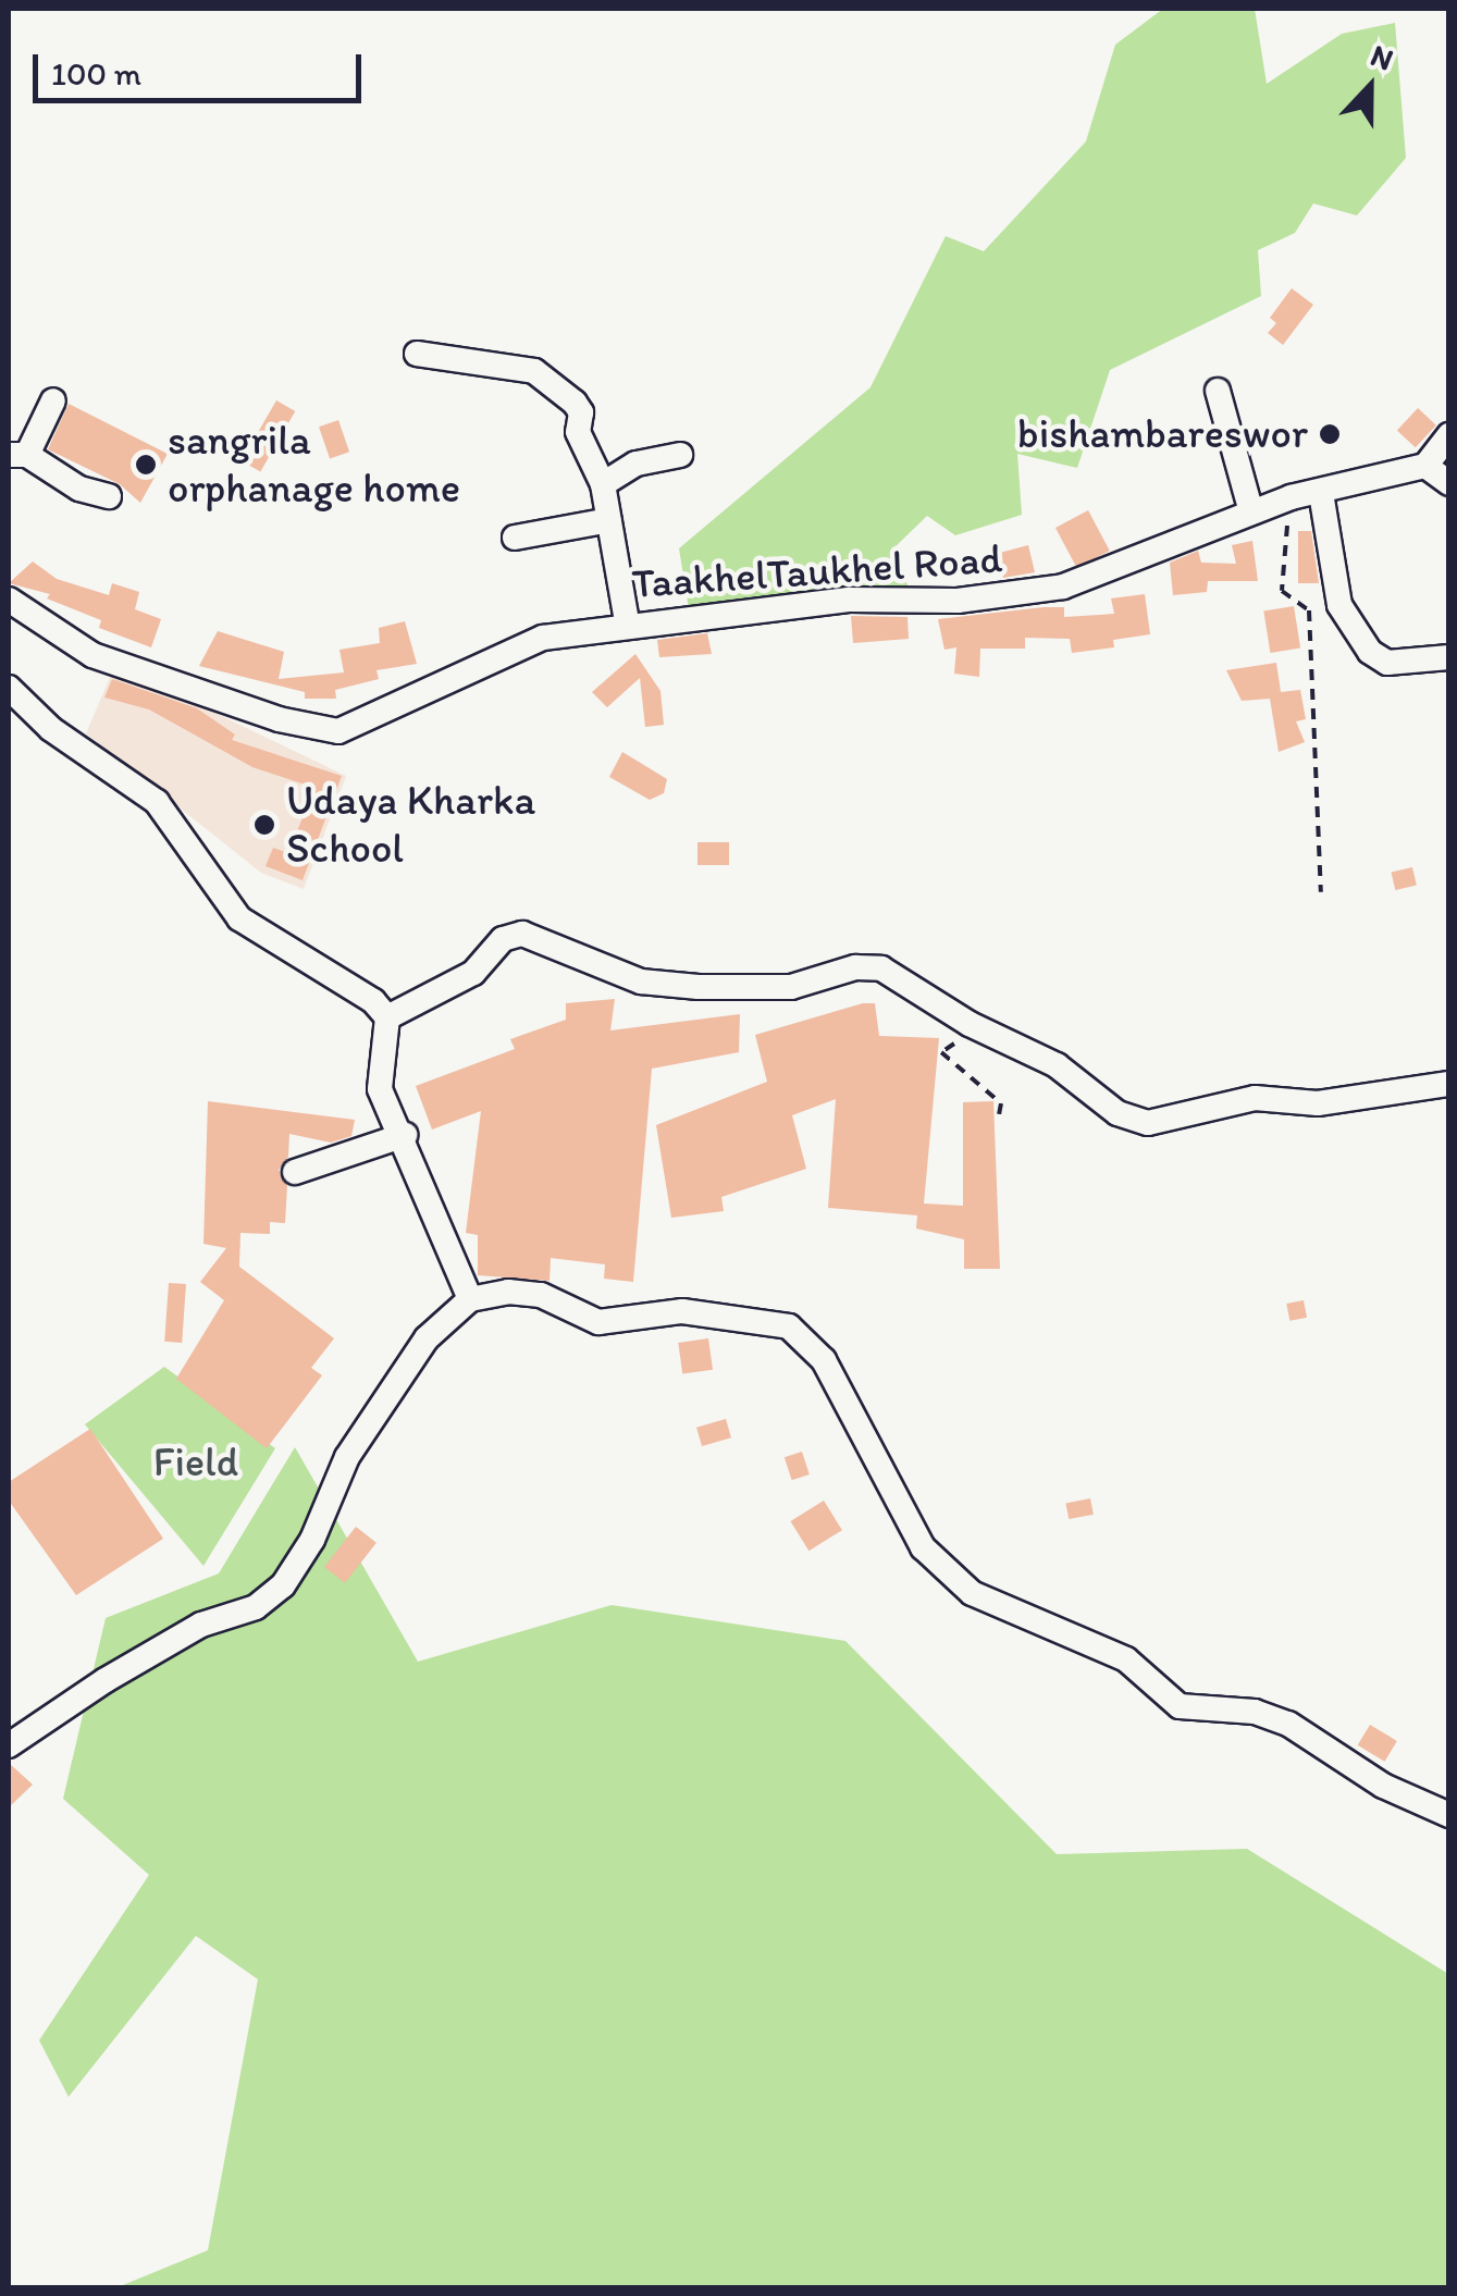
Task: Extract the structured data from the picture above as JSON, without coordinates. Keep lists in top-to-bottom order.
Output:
{
  "streets": {
    "street": ["TaakhelTaukhel Road"]
  },
  "parks": ["Field"],
  "places": ["bishambareswor", "sangrila orphanage home", "Udaya Kharka School"],
  "scale_bar": "100 m",
  "north": "top"
}
